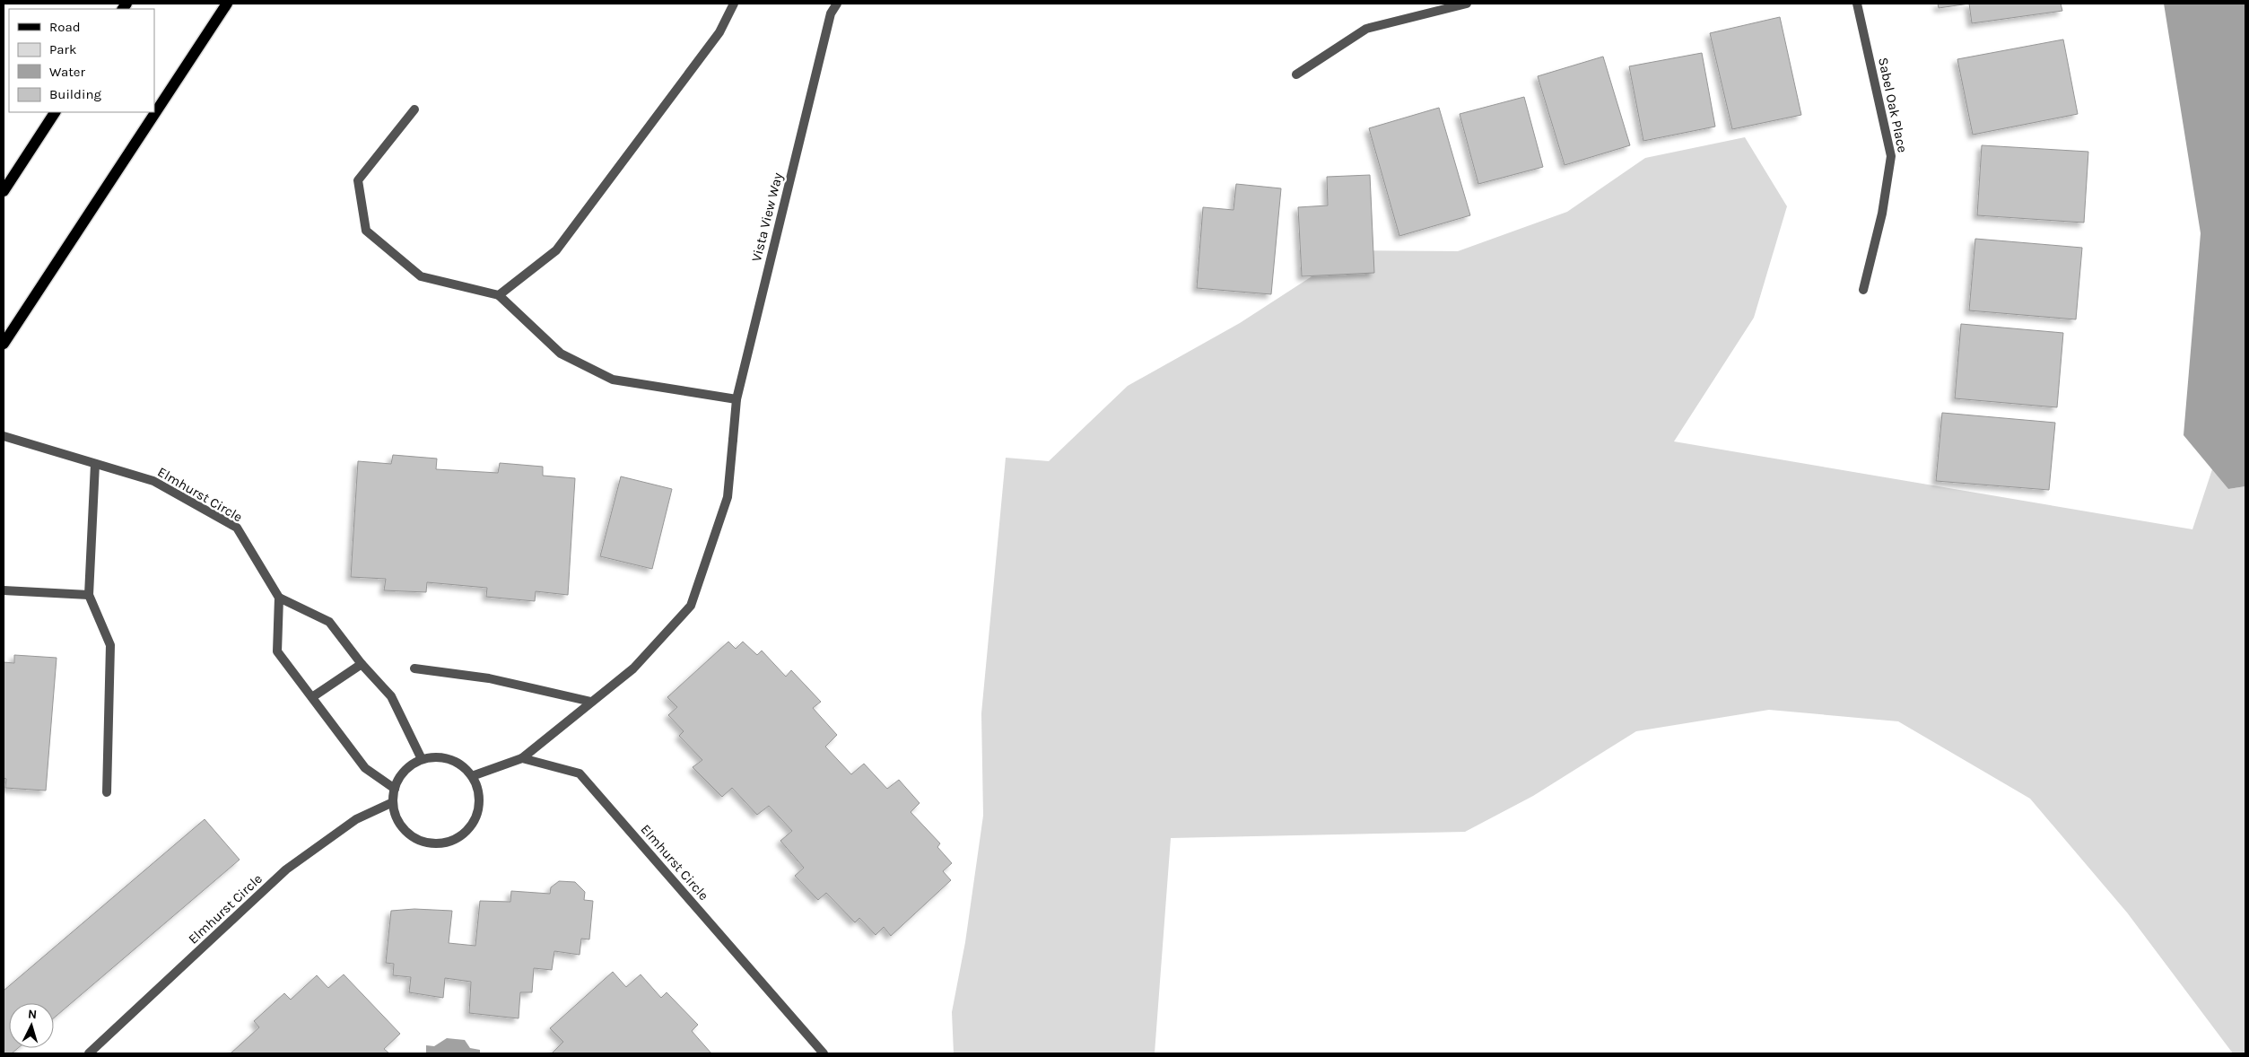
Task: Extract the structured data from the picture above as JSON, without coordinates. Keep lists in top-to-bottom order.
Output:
{
  "streets": {
    "street": ["Sabel Oak Place", "Vista View Way", "Elmhurst Circle"]
  },
  "crossings": [
    ["Vista View Way", "Elmhurst Circle"]
  ],
  "legend": [
    "Road",
    "Park",
    "Water",
    "Building"
  ],
  "north": "top"
}
